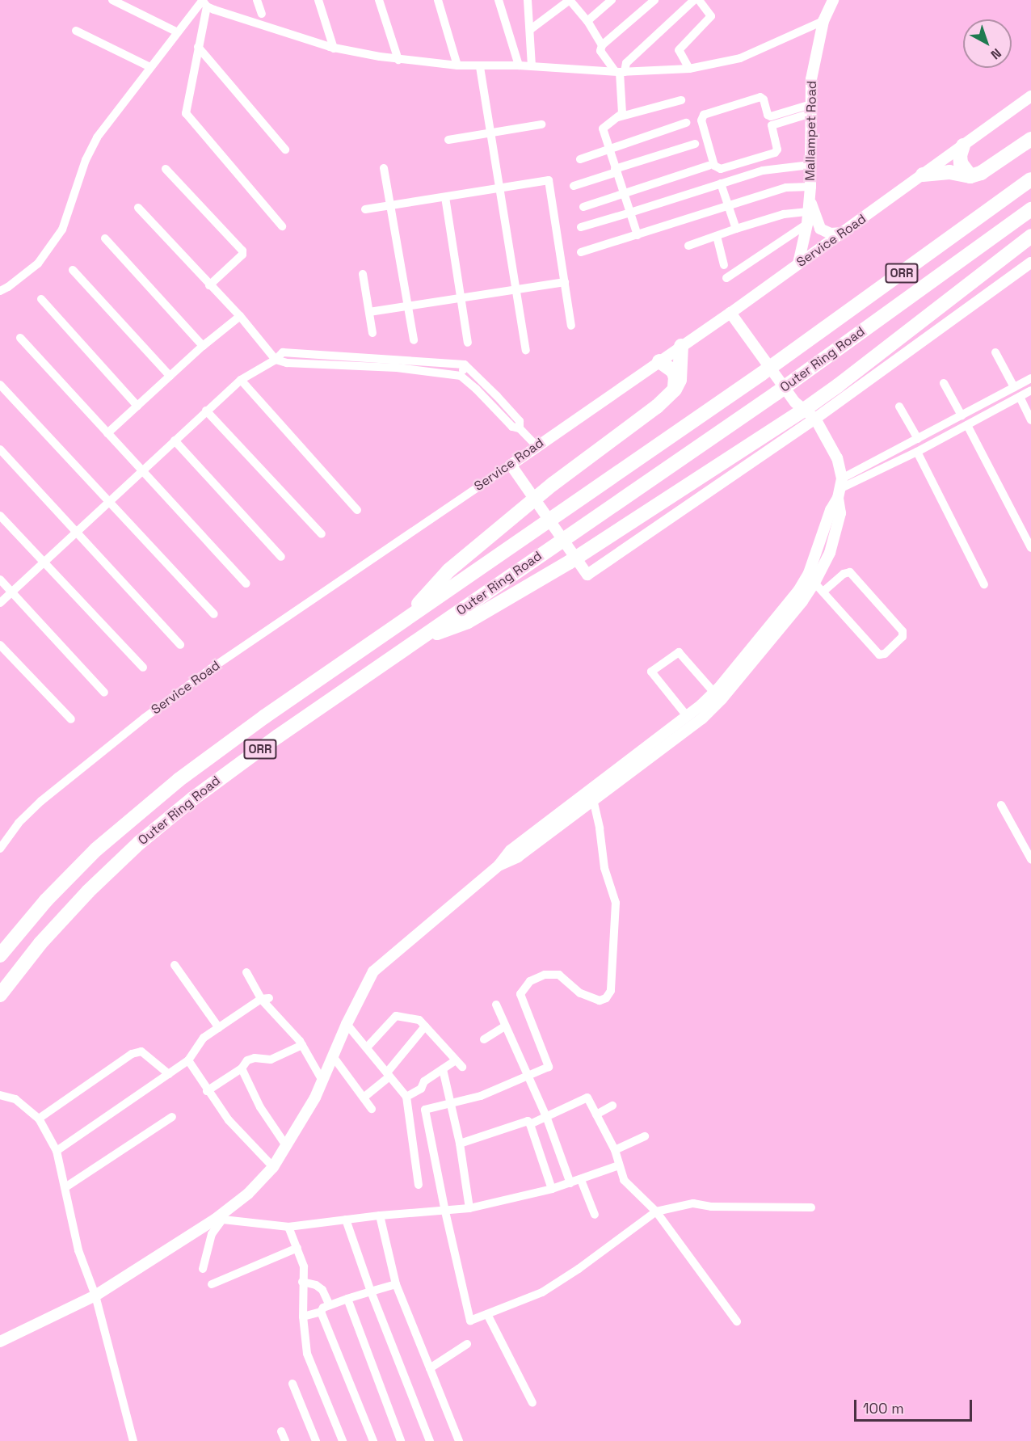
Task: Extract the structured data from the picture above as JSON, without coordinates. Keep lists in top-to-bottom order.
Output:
{
  "streets": {
    "highway": ["ORR", "Outer Ring Road"],
    "main road": ["Mallampet Road", "Service Road"]
  },
  "crossings": [
    ["Mallampet Road", "Service Road"]
  ],
  "scale_bar": "100 m",
  "north": "bottom right"
}
